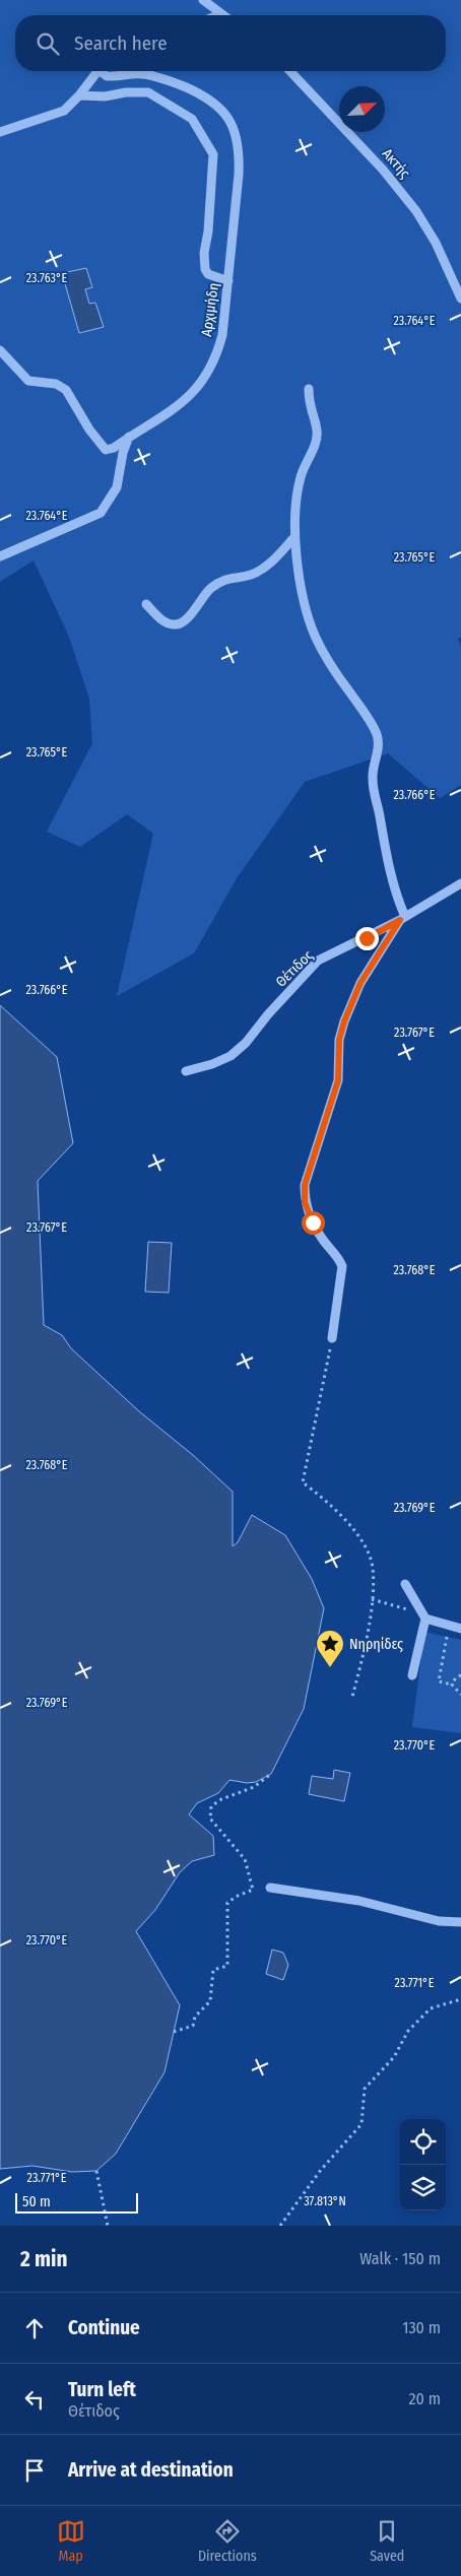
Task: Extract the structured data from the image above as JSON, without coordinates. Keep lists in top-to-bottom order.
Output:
{
  "streets": {
    "street": ["Ακτής", "Αρχιμήδη", "Θέτιδος"]
  },
  "places": {
    "place": ["Νηρηίδες"]
  },
  "scale_bar": "50 m",
  "north": "top right",
  "page": {
    "search": "Search here",
    "scale": "50 m",
    "heading": ["2 min", "Walk · 150 m"],
    "list": [
      ["Continue", "130 m"],
      ["Turn left", "Θέτιδος", "20 m"],
      "Arrive at destination"
    ],
    "nav": ["Map", "Directions", "Saved"]
  },
  "coordinates": [
    "23.763°E",
    "23.764°E",
    "23.765°E",
    "23.766°E",
    "23.767°E",
    "23.768°E",
    "23.769°E",
    "23.770°E",
    "23.771°E",
    "37.813°N"
  ]
}
